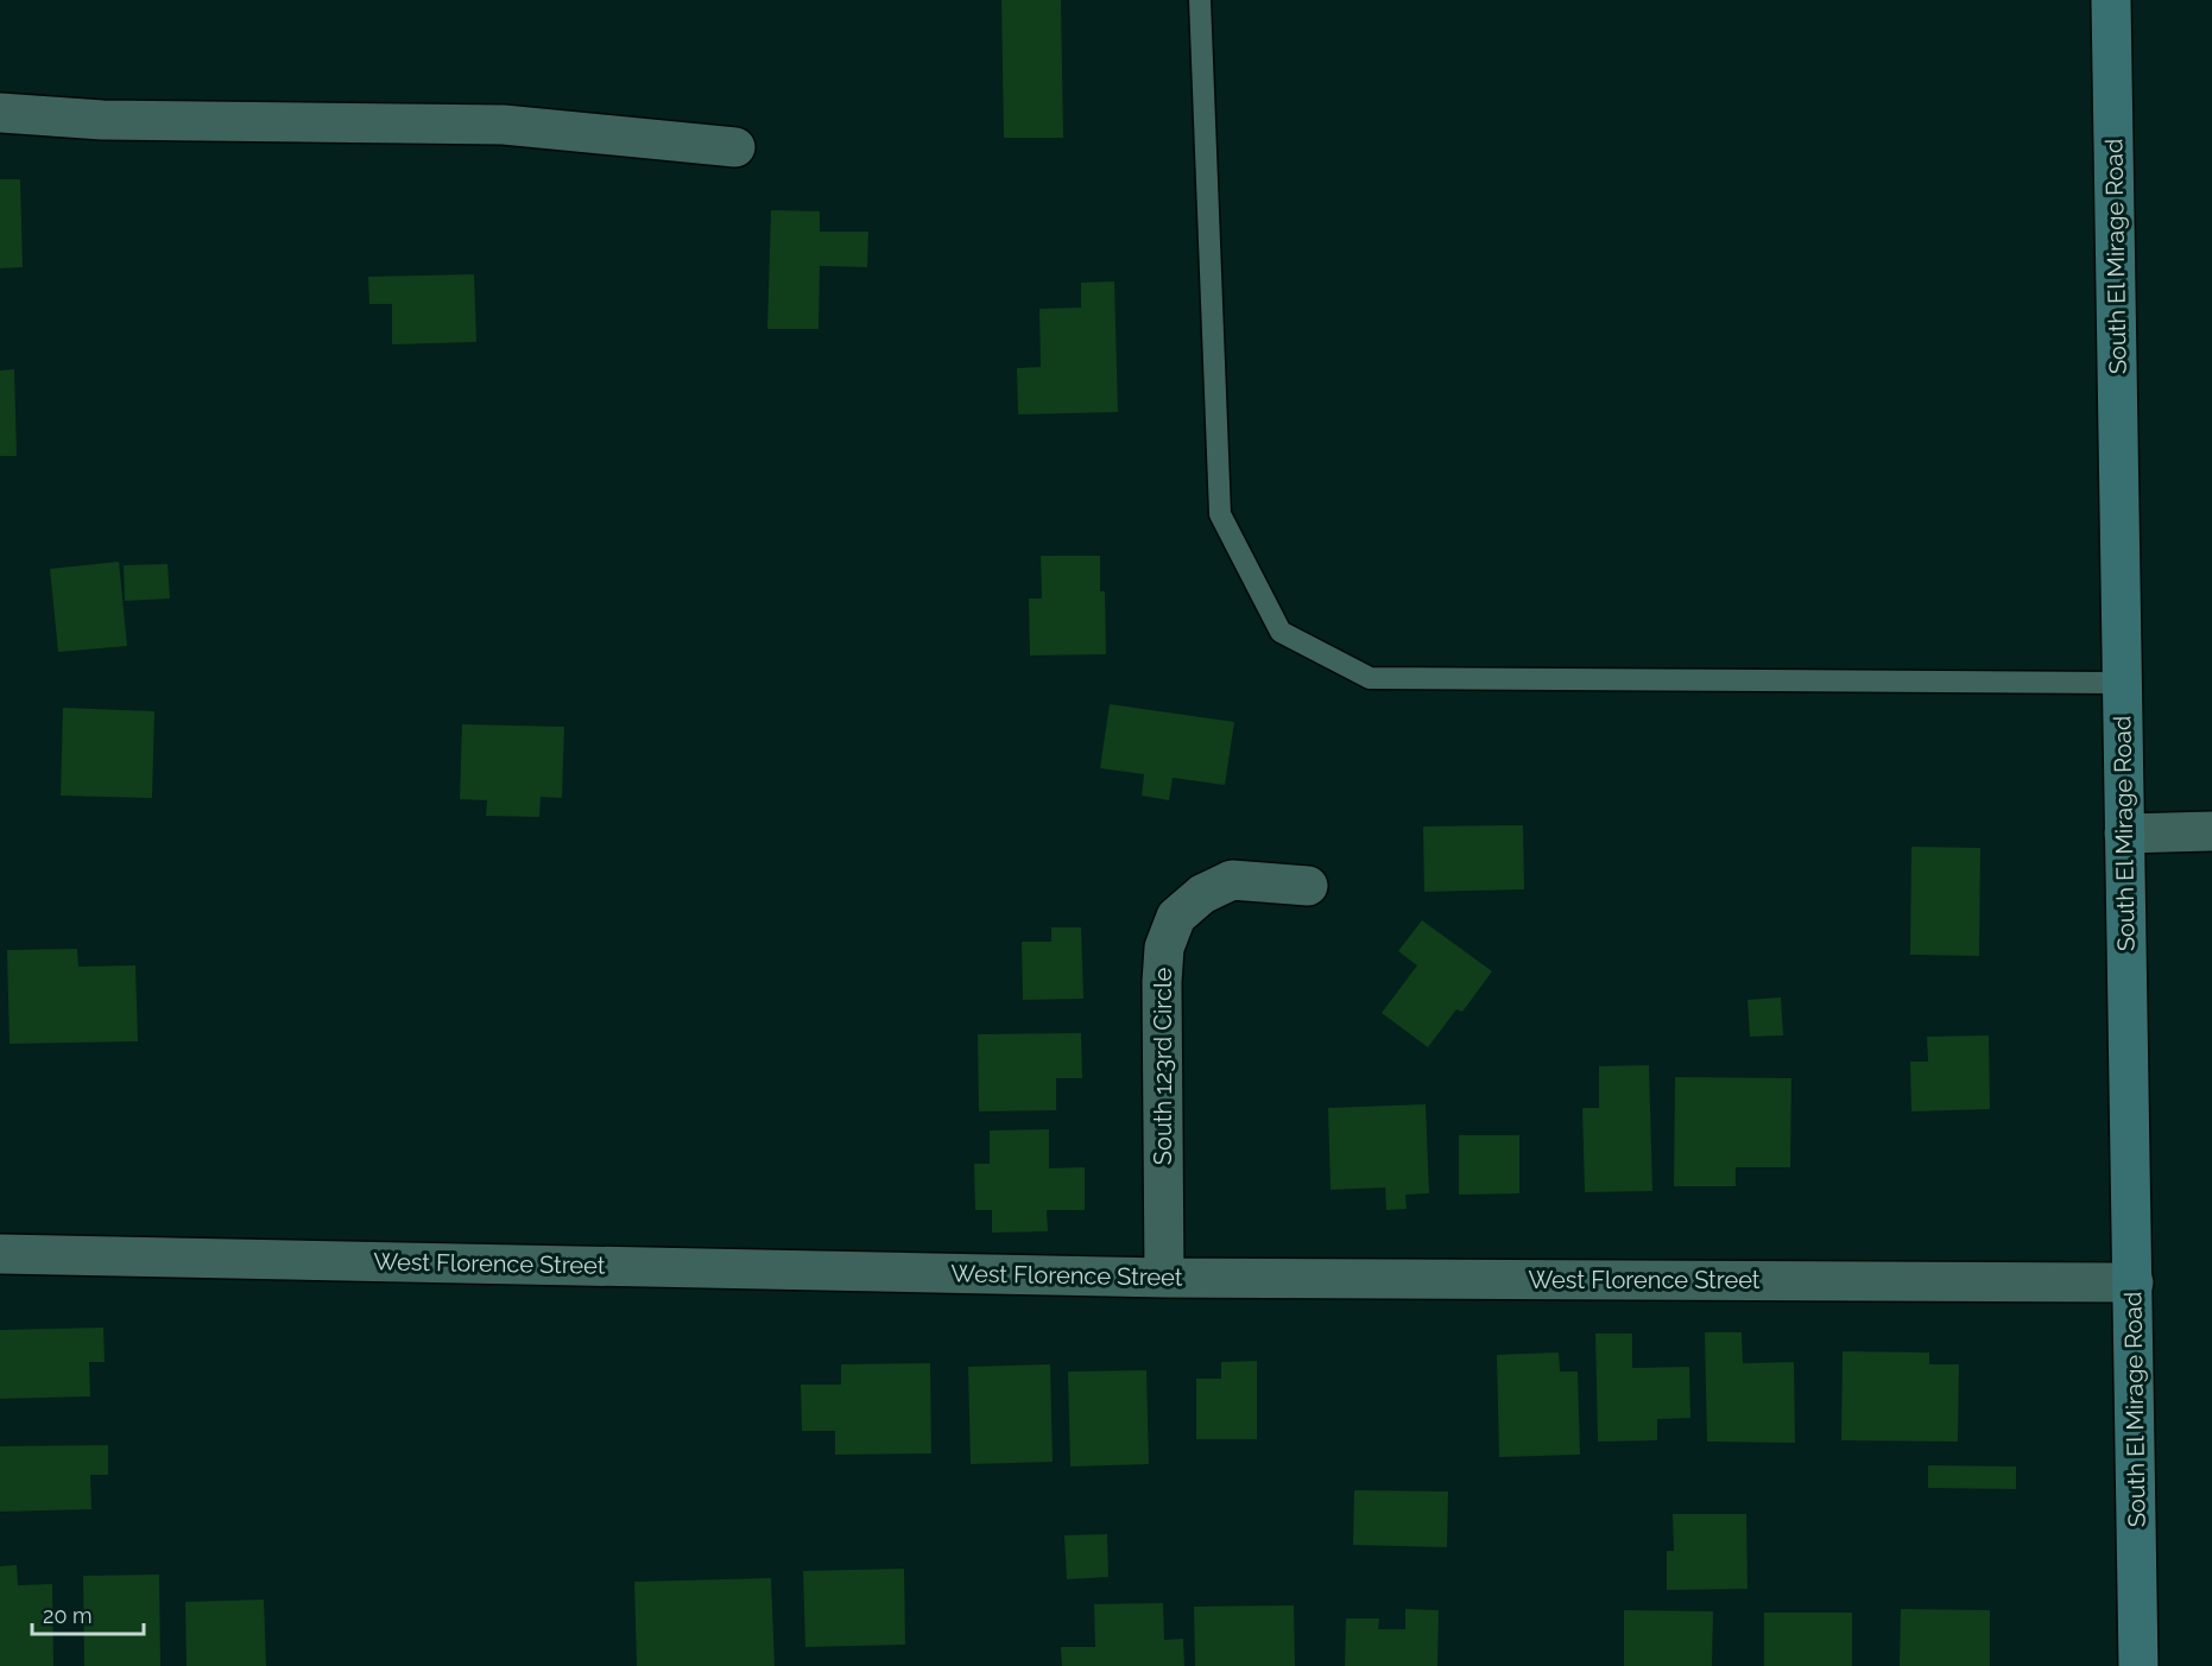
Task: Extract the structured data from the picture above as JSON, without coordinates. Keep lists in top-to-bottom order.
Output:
{
  "streets": {
    "main road": ["South El Mirage Road"],
    "street": ["South 123rd Circle", "West Florence Street"]
  },
  "crossings": [
    ["South El Mirage Road", "West Florence Street"],
    ["South 123rd Circle", "West Florence Street"]
  ],
  "scale_bar": "20 m"
}
